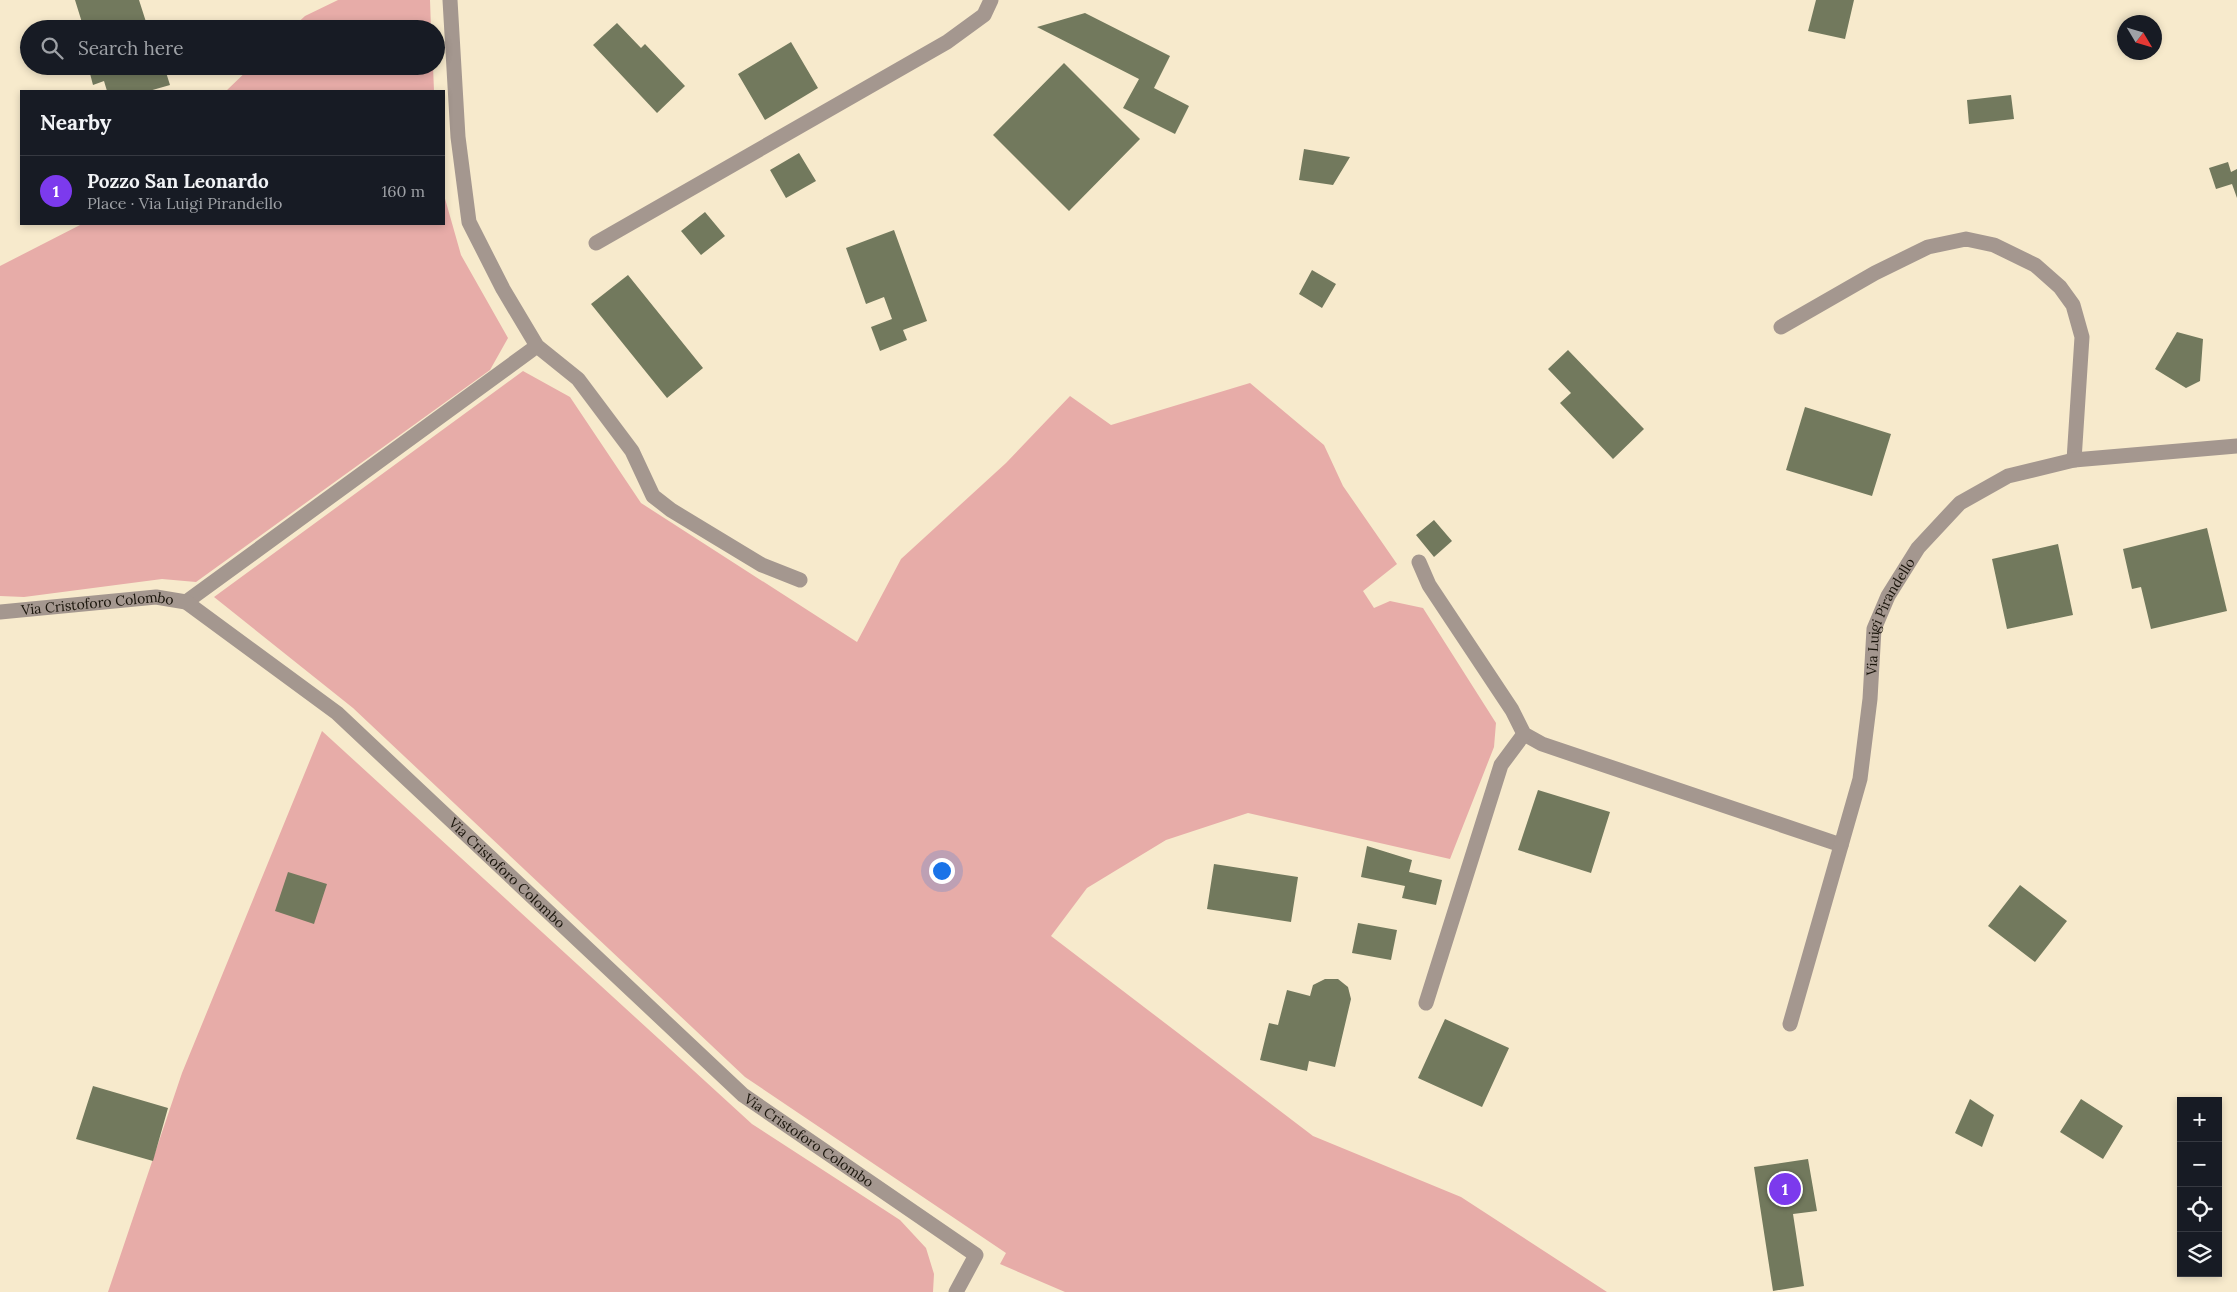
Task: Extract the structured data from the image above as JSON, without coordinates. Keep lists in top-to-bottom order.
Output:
{
  "streets": {
    "street": ["Via Cristoforo Colombo", "Via Luigi Pirandello"]
  },
  "north": "bottom right",
  "page": {
    "search": "Search here",
    "heading": "Nearby",
    "list": [
      {
        "mark": "1",
        "name": "Pozzo San Leonardo",
        "note": "Place · Via Luigi Pirandello",
        "value": "160 m"
      }
    ],
    "map_buttons": ["+", "−"],
    "pins": "1"
  }
}
